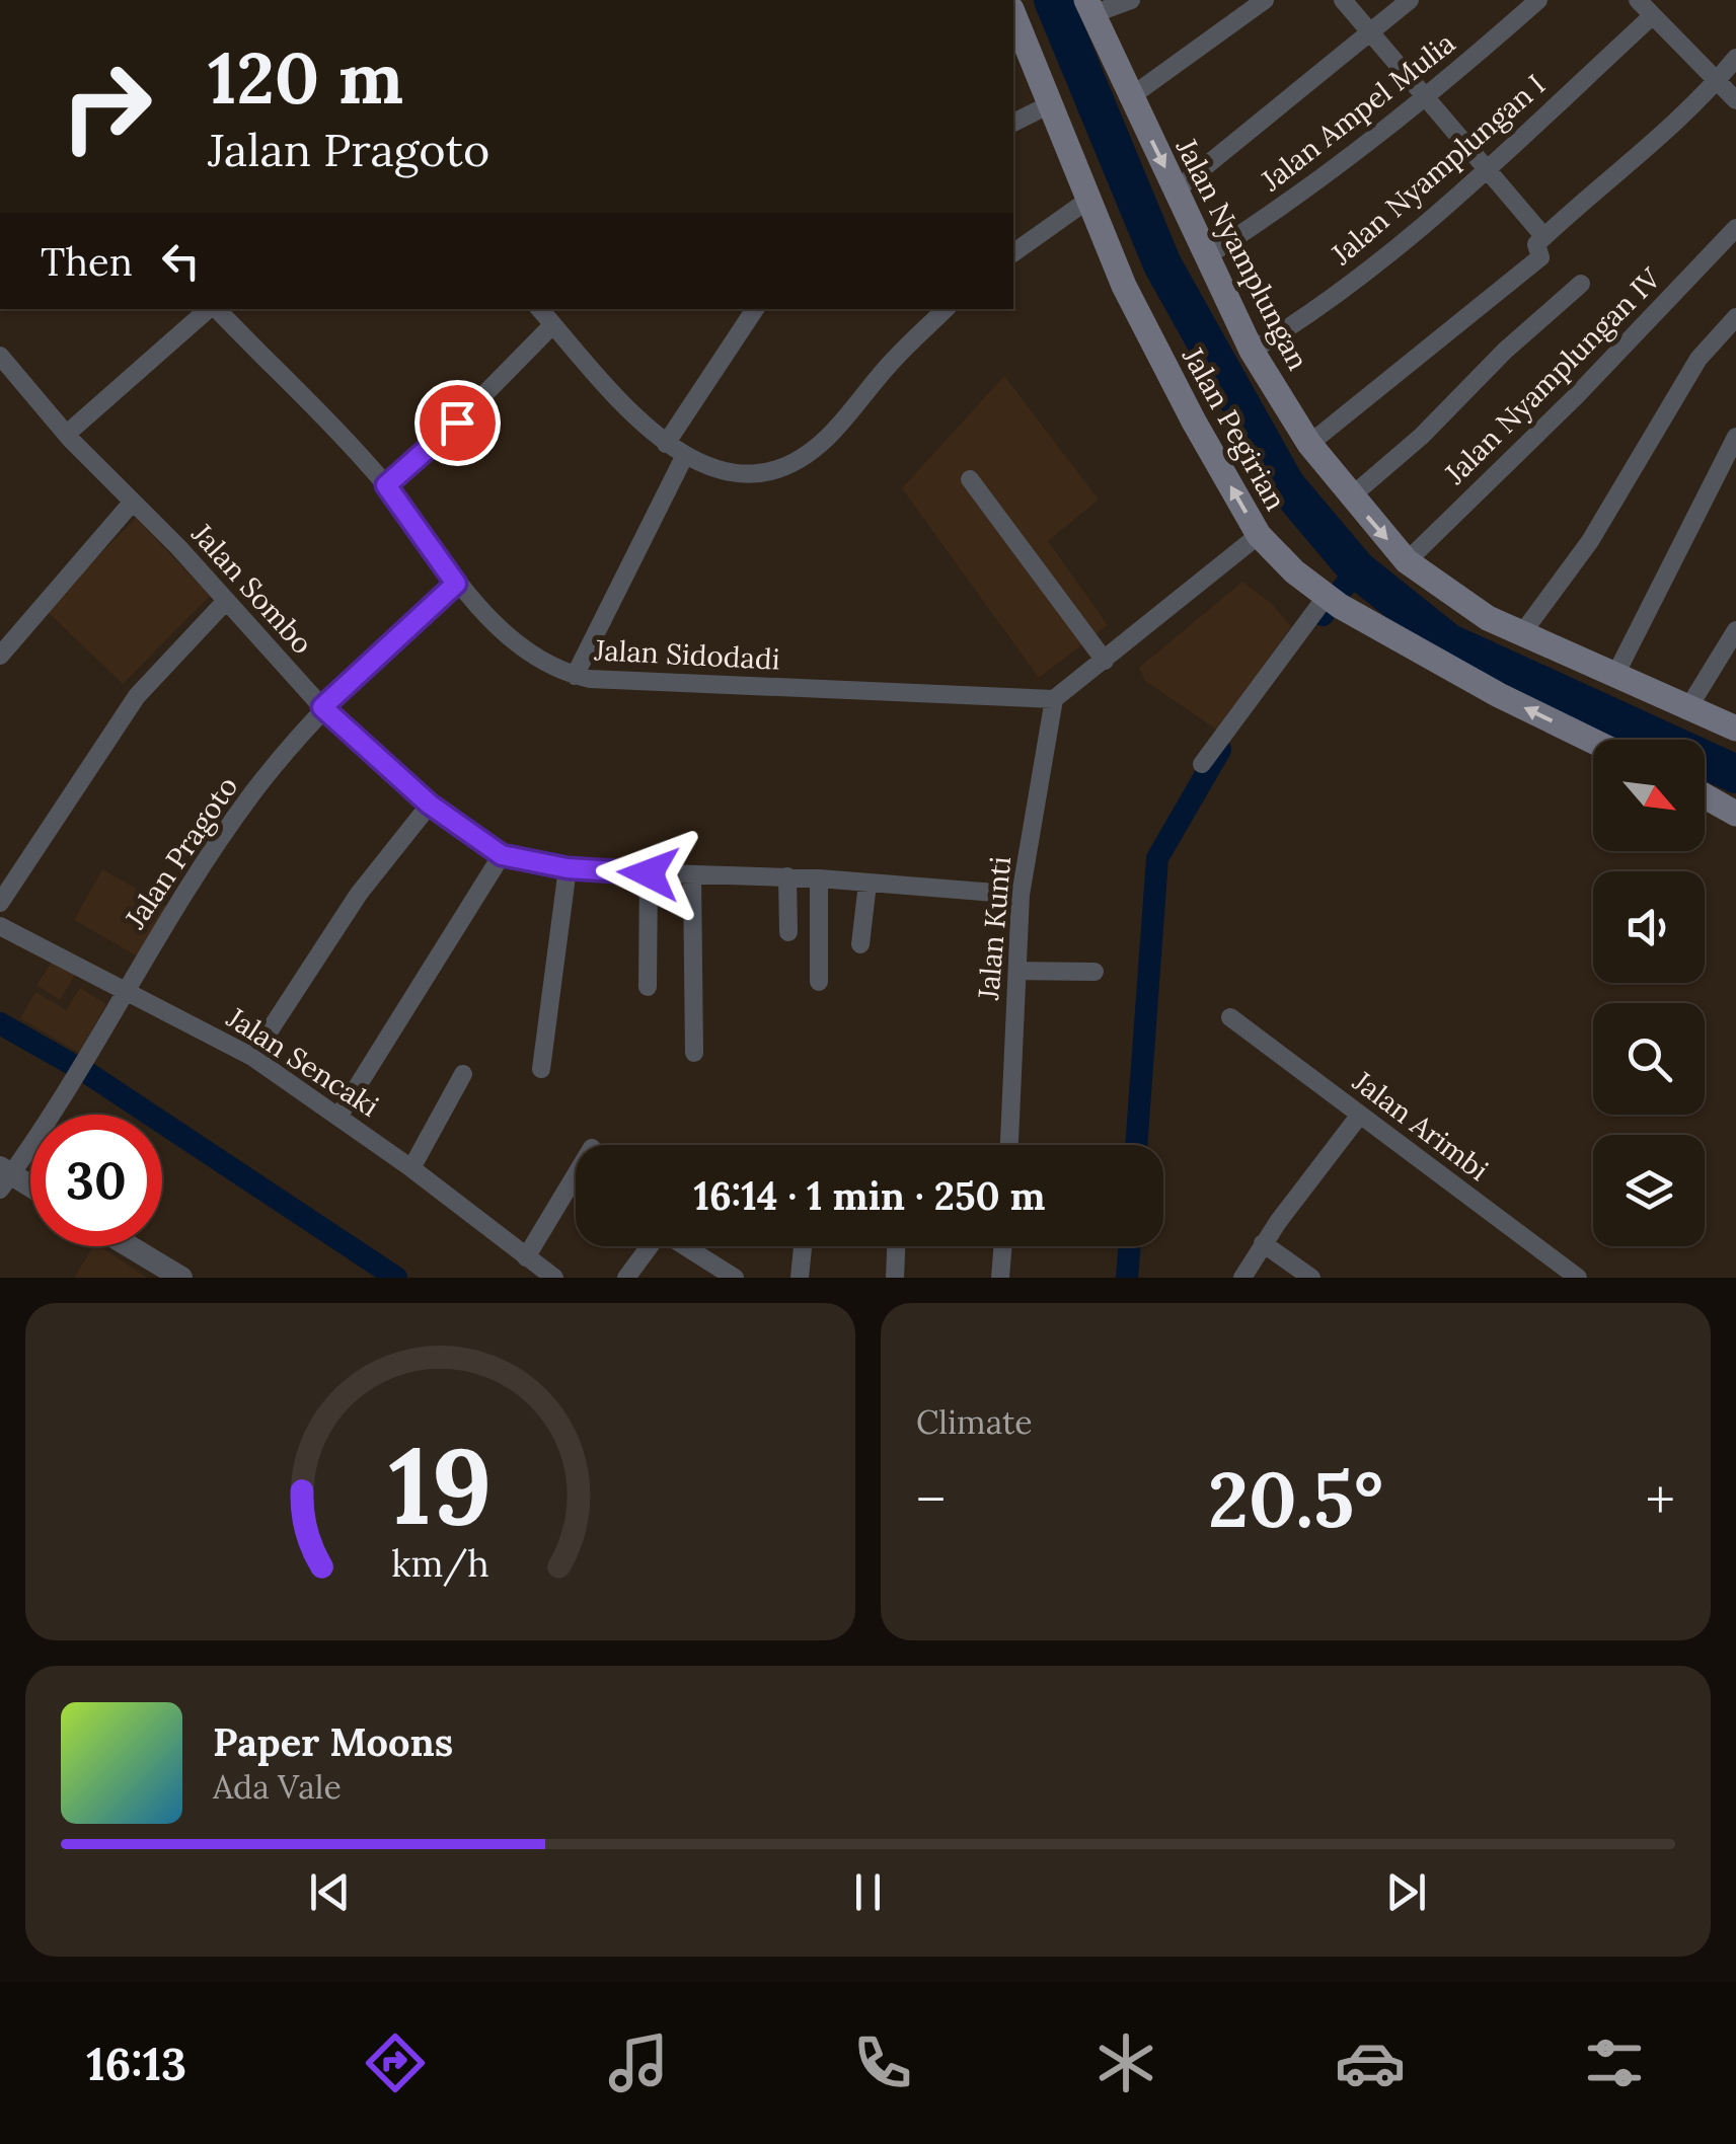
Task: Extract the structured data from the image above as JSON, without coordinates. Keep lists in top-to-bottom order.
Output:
{
  "streets": {
    "main road": ["Jalan Nyamplungan", "Jalan Pegirian"],
    "street": [
      "Jalan Ampel Mulia",
      "Jalan Nyamplungan I",
      "Jalan Nyamplungan IV",
      "Jalan Sombo",
      "Jalan Sidodadi",
      "Jalan Pragoto",
      "Jalan Kunti",
      "Jalan Sencaki",
      "Jalan Arimbi"
    ]
  },
  "crossings": [
    ["Jalan Ampel Mulia", "Jalan Nyamplungan"],
    ["Jalan Nyamplungan I", "Jalan Nyamplungan"],
    ["Jalan Nyamplungan", "Jalan Nyamplungan IV"],
    ["Jalan Sombo", "Jalan Pragoto"],
    ["Jalan Sombo", "Jalan Kunti"],
    ["Jalan Sidodadi", "Jalan Pragoto"],
    ["Jalan Sidodadi", "Jalan Kunti"],
    ["Jalan Pragoto", "Jalan Sencaki"]
  ],
  "one_way": ["Jalan Pegirian"],
  "north": "bottom right",
  "page": {
    "turn": ["120 m", "Jalan Pragoto"],
    "then": "Then",
    "limit": "30",
    "trip": "16:14 · 1 min · 250 m",
    "tile": "Climate",
    "heat": ["−", "20.5°", "+"],
    "song": ["Paper Moons", "Ada Vale"],
    "tabs": "16:13",
    "gauge": ["19", "km/h"]
  }
}
